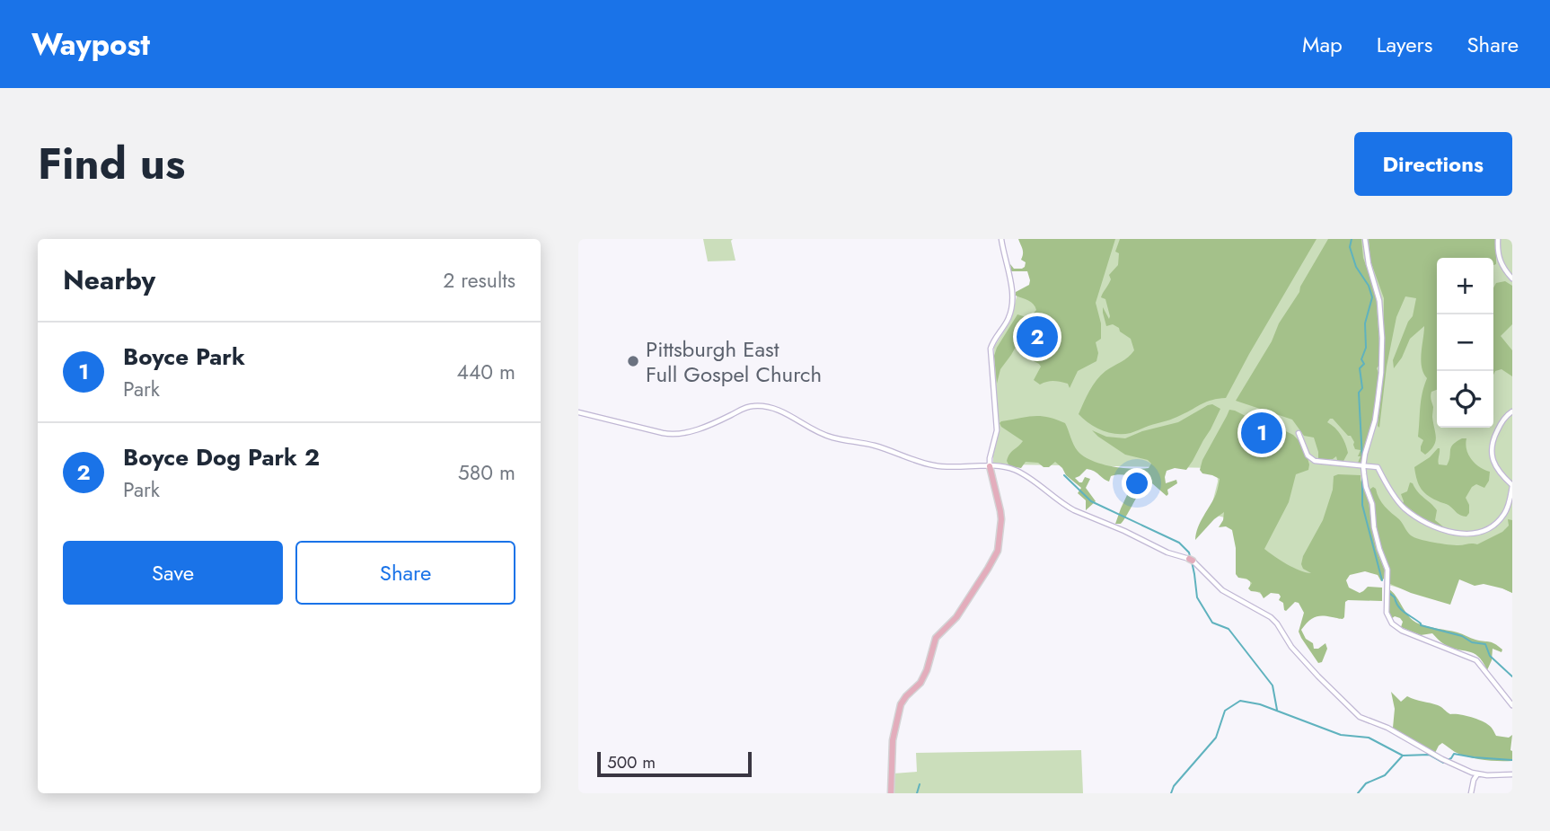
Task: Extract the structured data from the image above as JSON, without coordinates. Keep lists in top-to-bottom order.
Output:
{
  "places": ["Pittsburgh East Full Gospel Church"],
  "scale_bar": "500 m",
  "page": {
    "header": "Waypost",
    "nav": ["Map", "Layers", "Share"],
    "title": "Find us",
    "buttons": [
      "Directions",
      ["Save", "Share"]
    ],
    "heading": ["Nearby", "2 results"],
    "map_buttons": ["+", "−"],
    "pins": ["2", "1"],
    "list": [
      {
        "mark": "1",
        "name": "Boyce Park",
        "note": "Park",
        "value": "440 m"
      },
      {
        "mark": "2",
        "name": "Boyce Dog Park 2",
        "note": "Park",
        "value": "580 m"
      }
    ],
    "scale": "500 m"
  }
}
